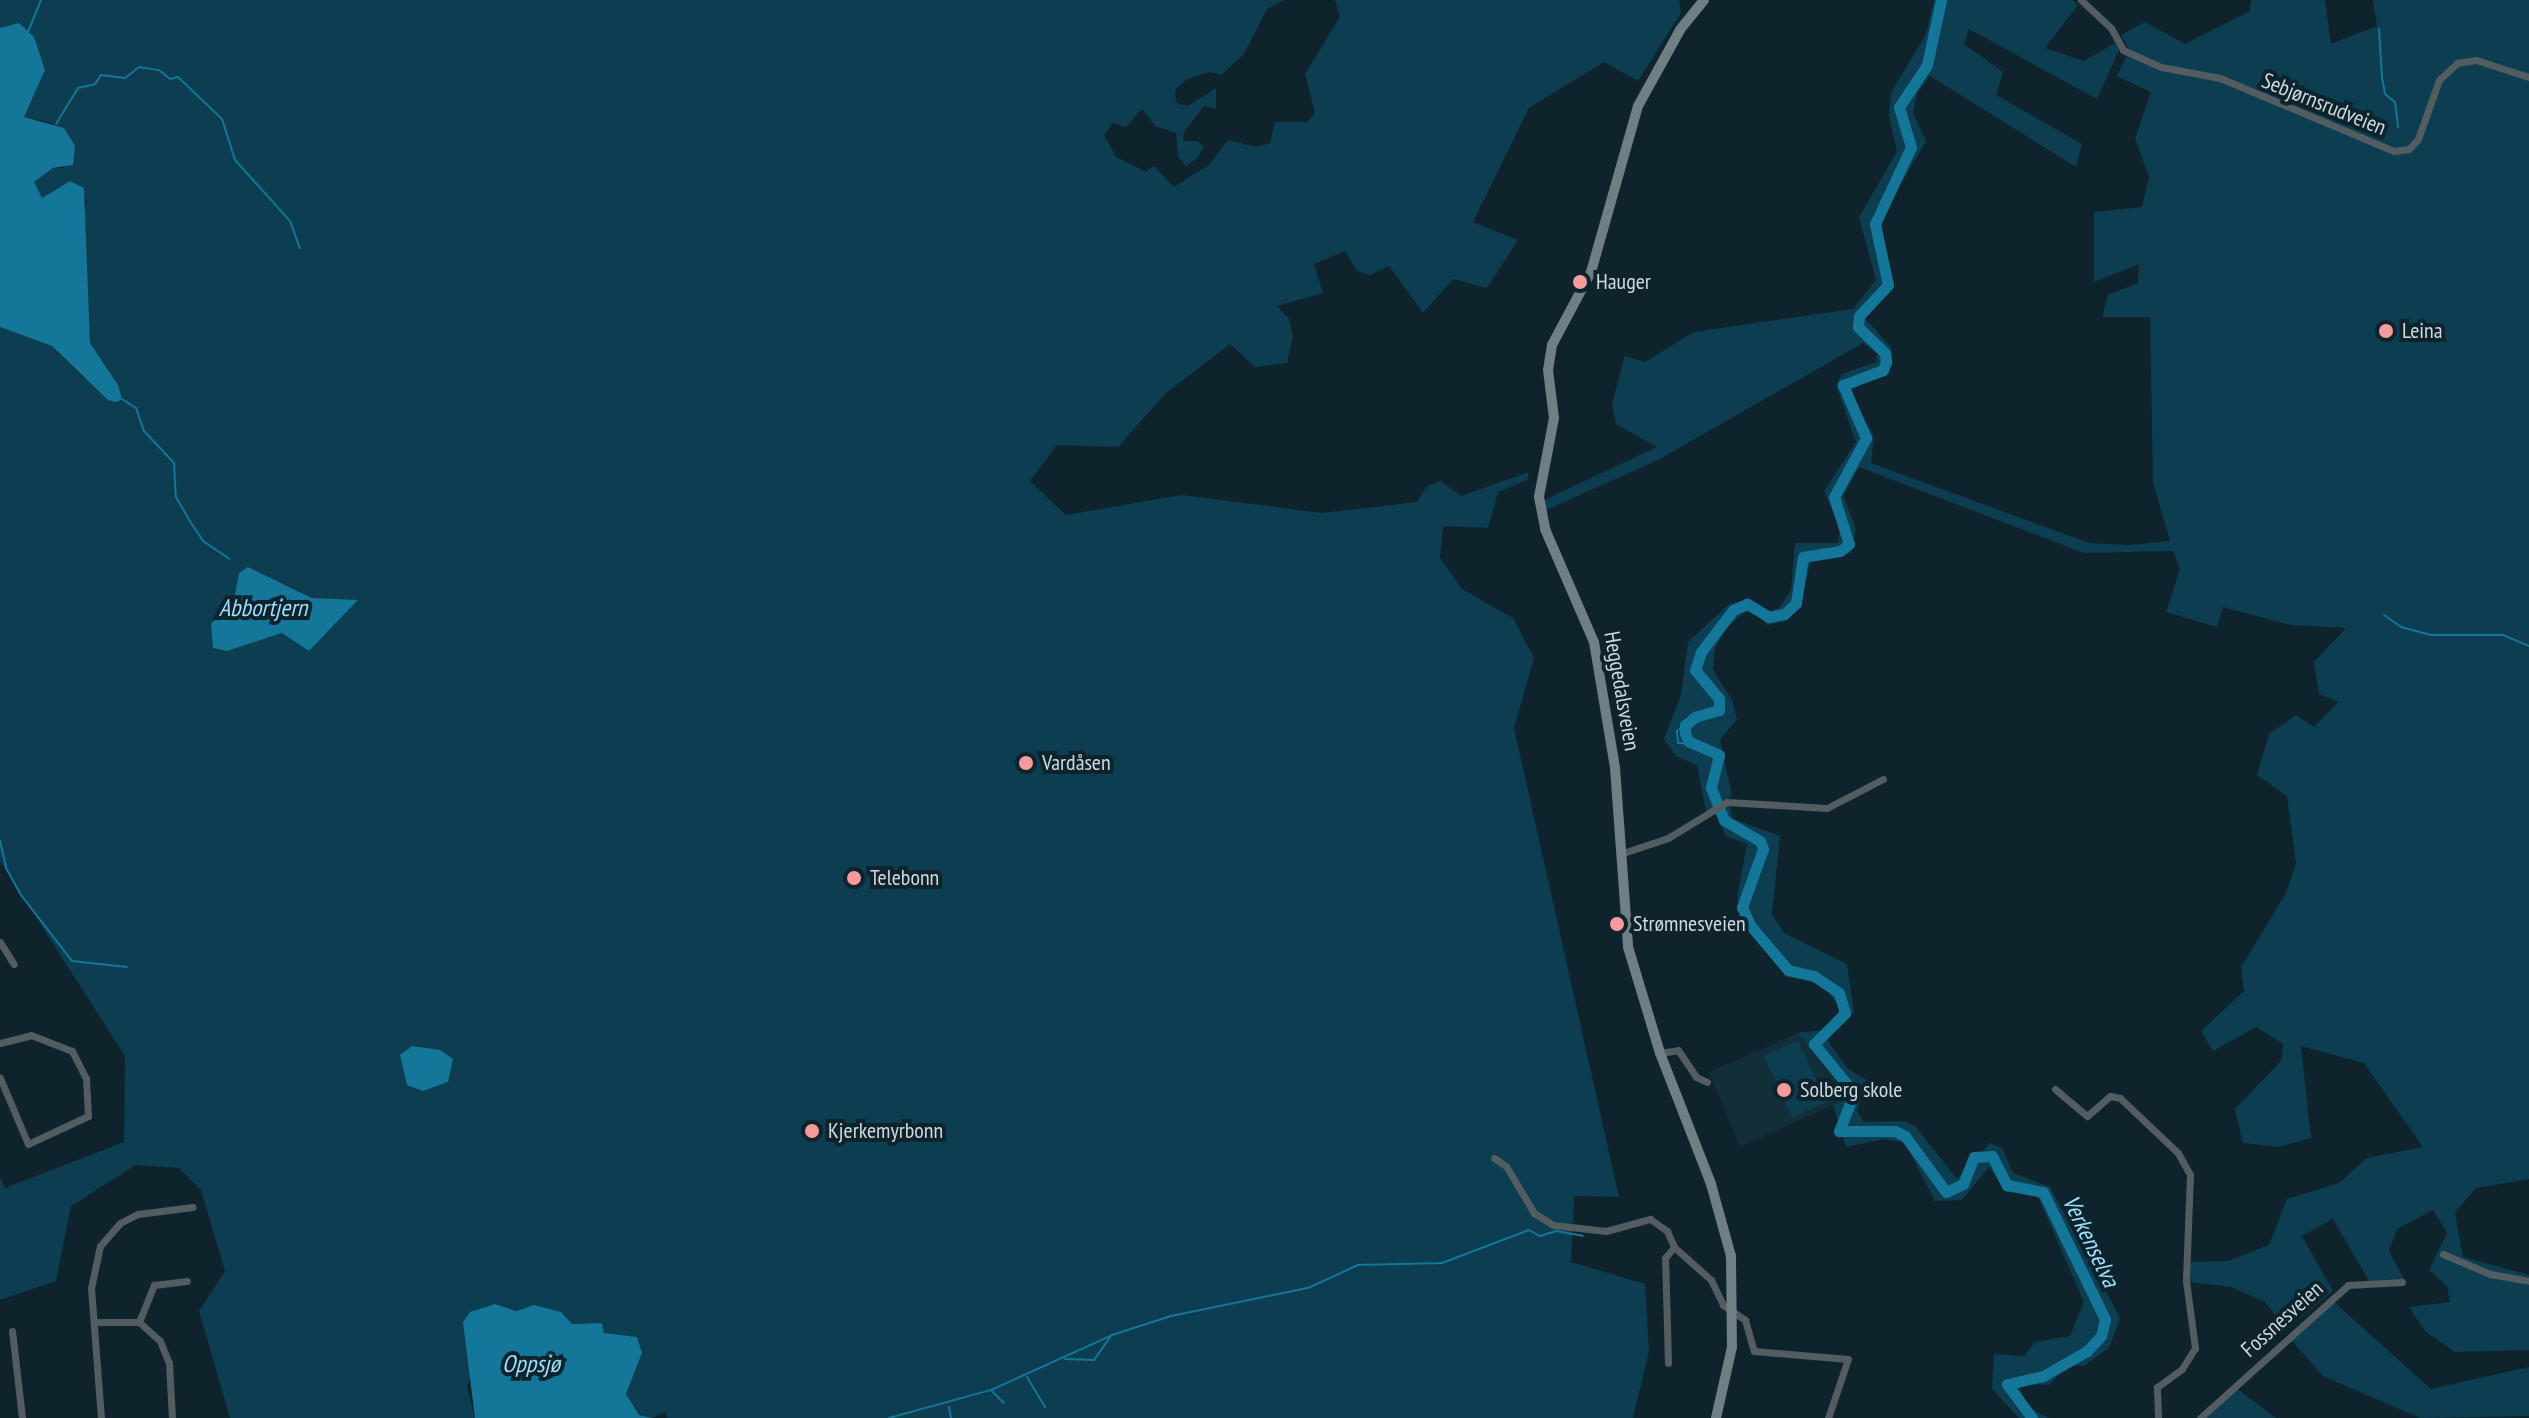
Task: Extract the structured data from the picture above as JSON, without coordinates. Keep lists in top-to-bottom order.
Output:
{
  "streets": {
    "main road": ["Heggedalsveien"],
    "street": ["Sebjørnsrudveien", "Fossnesveien"]
  },
  "water": ["Abbortjern", "Verkenselva", "Oppsjø"],
  "places": [
    "Hauger",
    "Leina",
    "Vardåsen",
    "Telebonn",
    "Strømnesveien",
    "Solberg skole",
    "Kjerkemyrbonn"
  ]
}
